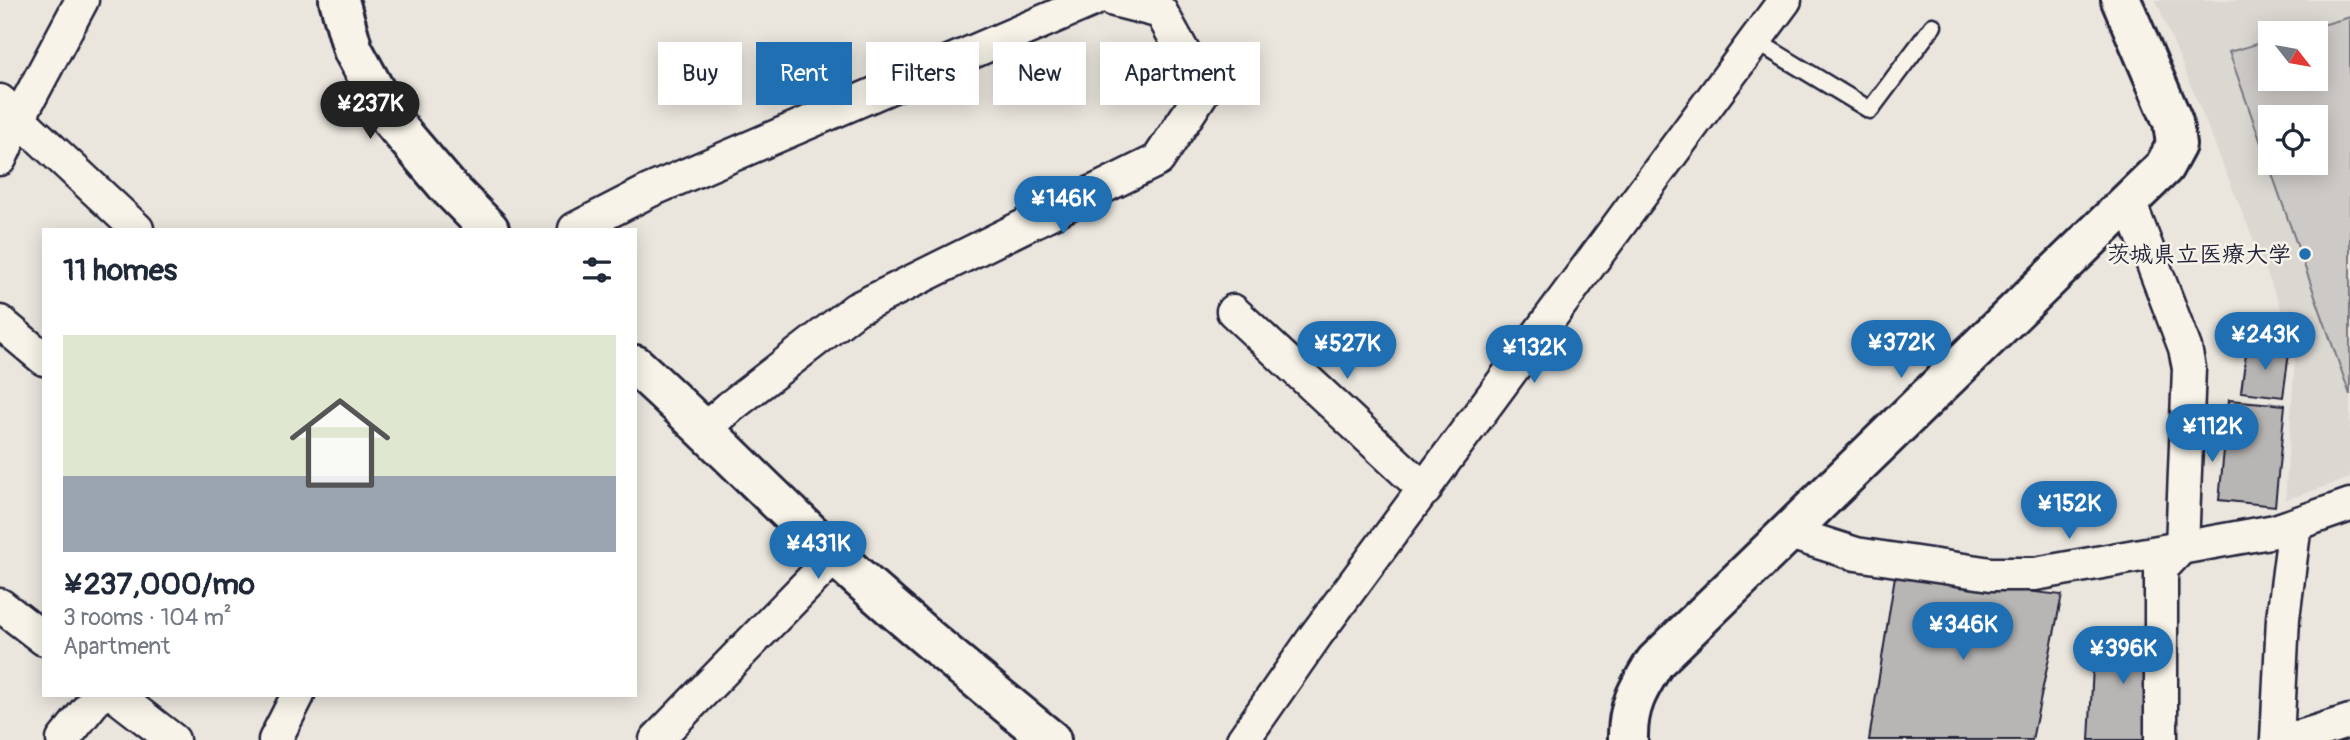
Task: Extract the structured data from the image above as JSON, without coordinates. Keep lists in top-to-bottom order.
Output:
{
  "places": ["茨城県立医療大学"],
  "north": "bottom right",
  "page": {
    "chip": [
      "Buy",
      "Rent",
      "Filters",
      "New",
      "Apartment"
    ],
    "price": [
      "¥237K",
      "¥146K",
      "¥243K",
      "¥372K",
      "¥527K",
      "¥132K",
      "¥112K",
      "¥152K",
      "¥431K",
      "¥346K",
      "¥396K"
    ],
    "heading": "11 homes",
    "list": [
      {
        "name": "¥237,000/mo",
        "note": "3 rooms · 104 m² · Apartment"
      }
    ]
  }
}
